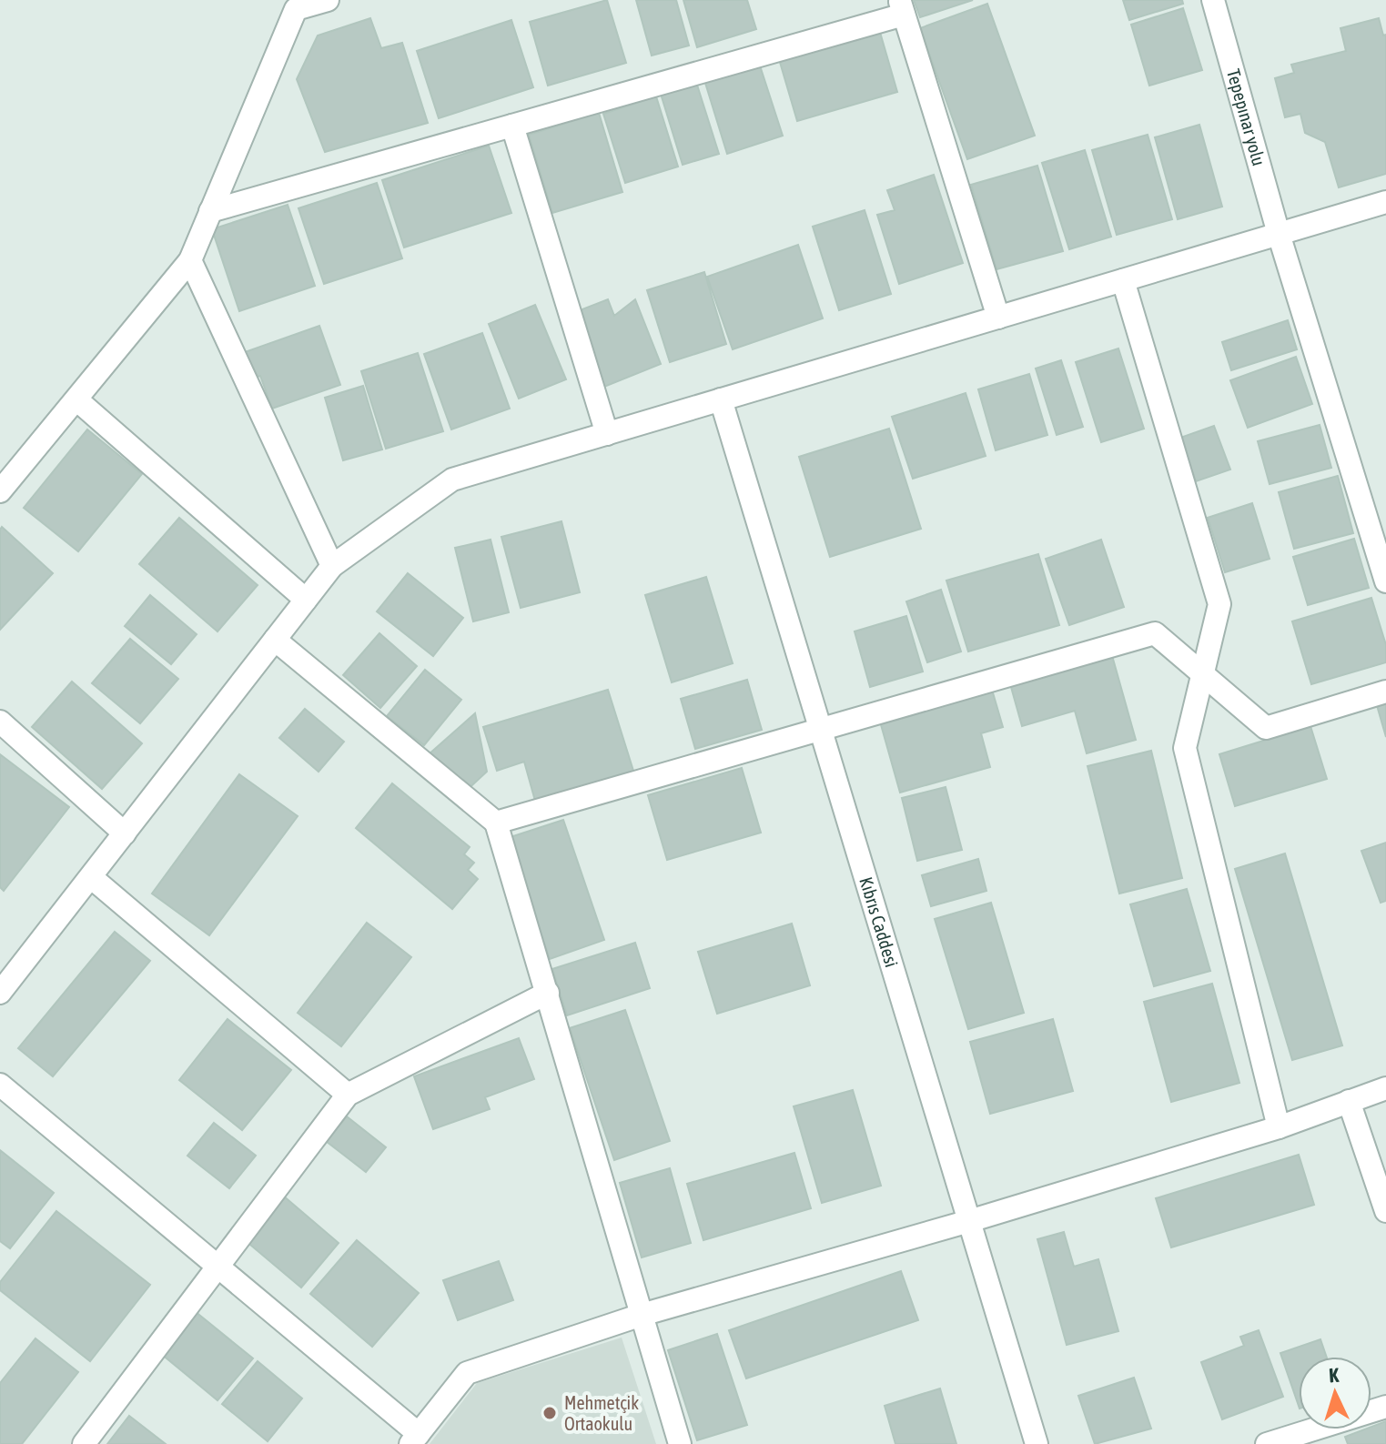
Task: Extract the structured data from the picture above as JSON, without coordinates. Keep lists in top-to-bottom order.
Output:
{
  "streets": {
    "street": ["Tepepınar yolu", "Kıbrıs Caddesi"]
  },
  "places": ["Mehmetçik Ortaokulu"],
  "north": "top"
}
